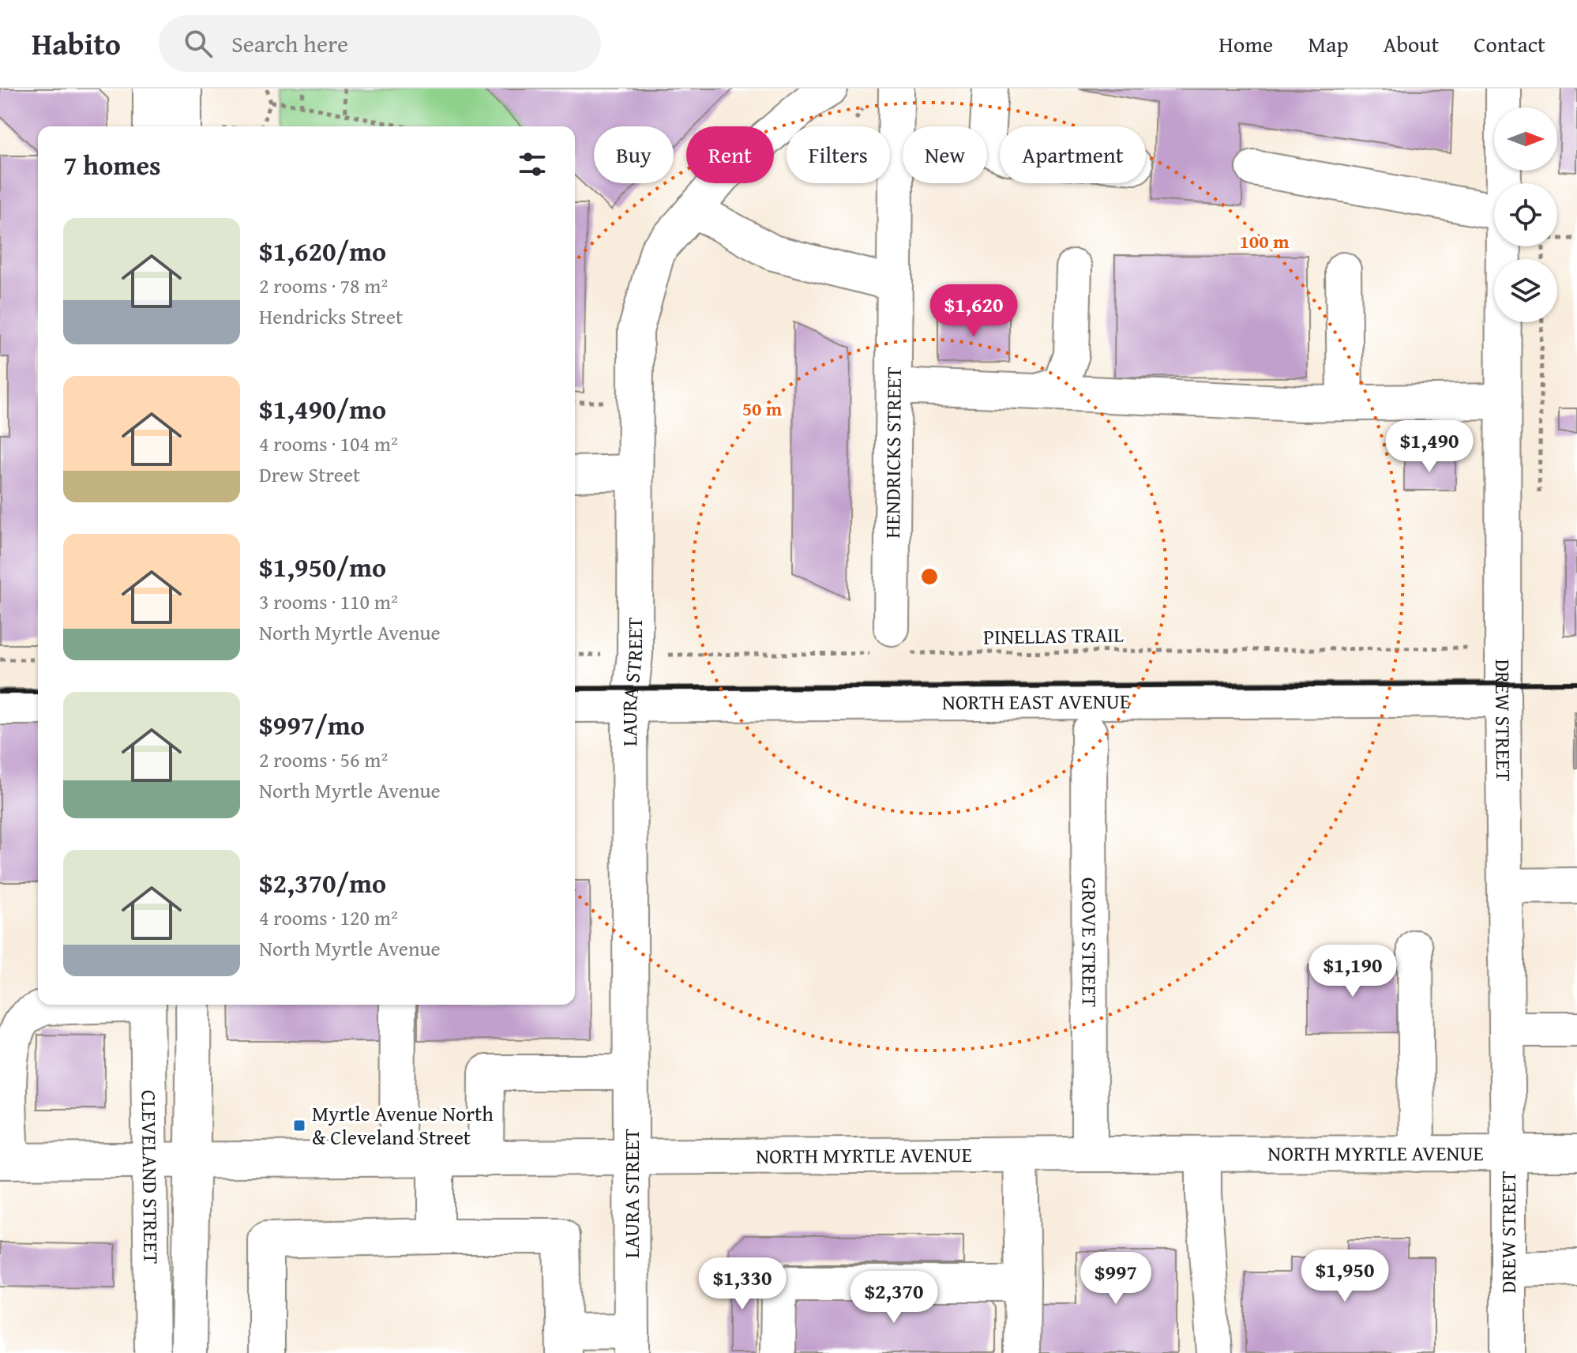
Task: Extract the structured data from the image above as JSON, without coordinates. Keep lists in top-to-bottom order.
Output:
{
  "streets": {
    "street": [
      "HENDRICKS STREET",
      "LAURA STREET",
      "NORTH EAST AVENUE",
      "DREW STREET",
      "GROVE STREET",
      "NORTH MYRTLE AVENUE",
      "CLEVELAND STREET"
    ],
    "path": ["PINELLAS TRAIL"]
  },
  "crossings": [
    ["HENDRICKS STREET", "PINELLAS TRAIL"],
    ["PINELLAS TRAIL", "LAURA STREET"],
    ["PINELLAS TRAIL", "DREW STREET"],
    ["LAURA STREET", "NORTH EAST AVENUE"],
    ["LAURA STREET", "NORTH MYRTLE AVENUE"],
    ["NORTH EAST AVENUE", "DREW STREET"],
    ["DREW STREET", "NORTH MYRTLE AVENUE"],
    ["GROVE STREET", "NORTH MYRTLE AVENUE"],
    ["NORTH MYRTLE AVENUE", "CLEVELAND STREET"]
  ],
  "places": {
    "transit": ["Myrtle Avenue North & Cleveland Street"]
  },
  "north": "right",
  "page": {
    "header": "Habito",
    "search": "Search here",
    "nav": [
      "Home",
      "Map",
      "About",
      "Contact"
    ],
    "chip": [
      "Buy",
      "Rent",
      "Filters",
      "New",
      "Apartment"
    ],
    "heading": "7 homes",
    "list": [
      {
        "name": "$1,620/mo",
        "note": "2 rooms · 78 m² · Hendricks Street"
      },
      {
        "name": "$1,490/mo",
        "note": "4 rooms · 104 m² · Drew Street"
      },
      {
        "name": "$1,950/mo",
        "note": "3 rooms · 110 m² · North Myrtle Avenue"
      },
      {
        "name": "$997/mo",
        "note": "2 rooms · 56 m² · North Myrtle Avenue"
      },
      {
        "name": "$2,370/mo",
        "note": "4 rooms · 120 m² · North Myrtle Avenue"
      }
    ],
    "price": [
      "$1,620",
      "$1,490",
      "$1,190",
      "$1,950",
      "$997",
      "$1,330",
      "$2,370"
    ]
  },
  "rings": ["100 m", "50 m"]
}
